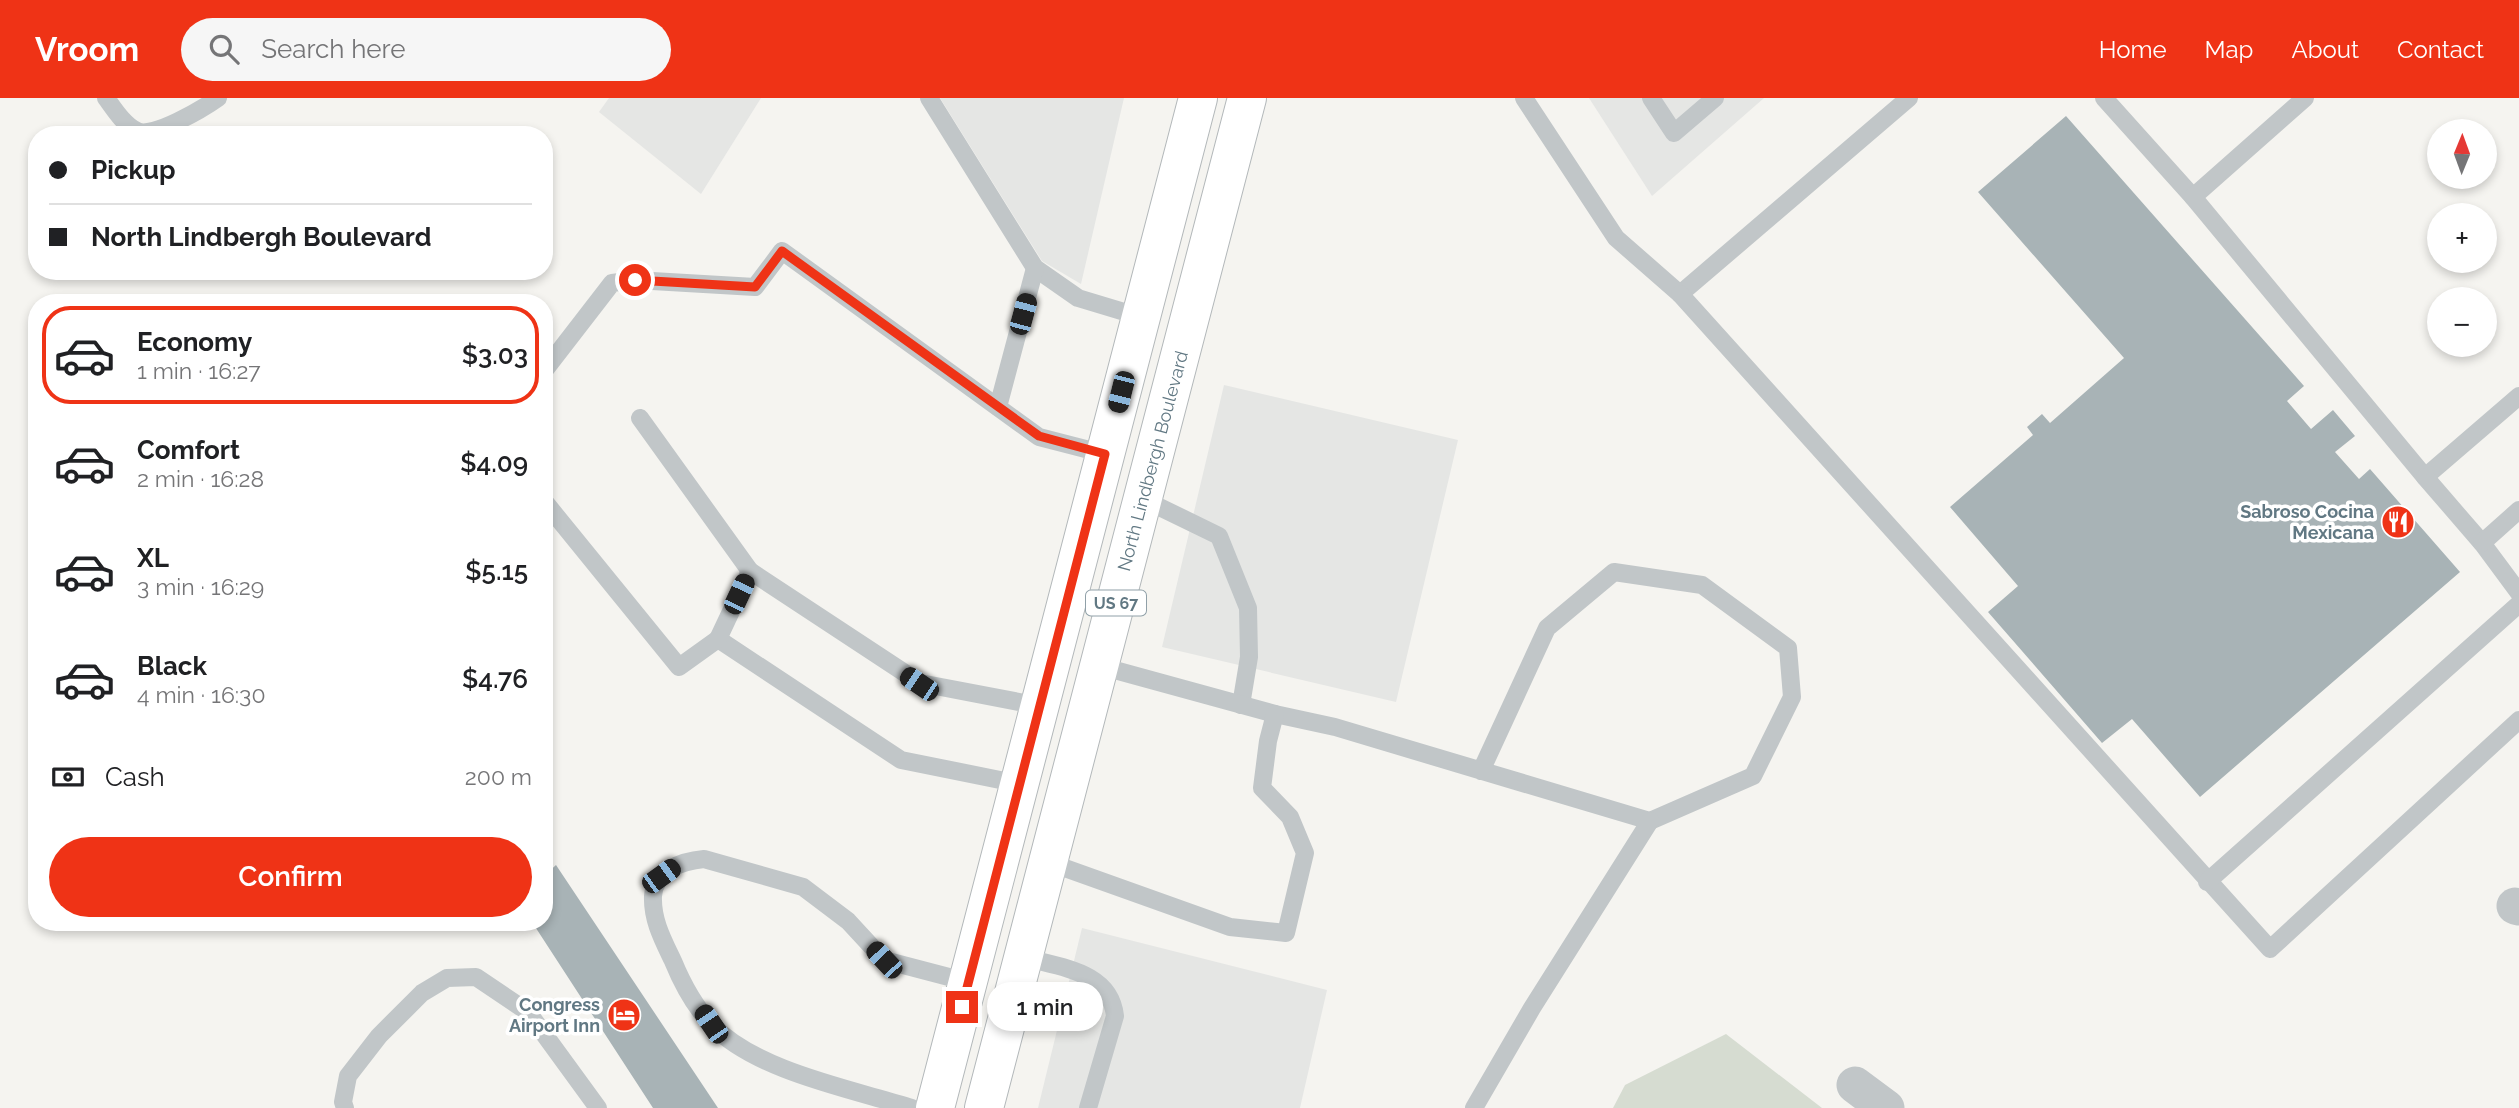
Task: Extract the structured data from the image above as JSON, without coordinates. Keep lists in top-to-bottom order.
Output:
{
  "streets": {
    "highway": ["North Lindbergh Boulevard", "US 67"]
  },
  "places": {
    "restaurant": ["Sabroso Cocina Mexicana"],
    "hotel": ["Congress Airport Inn"]
  },
  "north": "top",
  "page": {
    "header": "Vroom",
    "search": "Search here",
    "nav": [
      "Home",
      "Map",
      "About",
      "Contact"
    ],
    "map_buttons": ["+", "−"],
    "banner": ["Pickup", "North Lindbergh Boulevard"],
    "list": [
      {
        "name": "Economy",
        "note": "1 min · 16:27",
        "value": "$3.03"
      },
      {
        "name": "Comfort",
        "note": "2 min · 16:28",
        "value": "$4.09"
      },
      {
        "name": "XL",
        "note": "3 min · 16:29",
        "value": "$5.15"
      },
      {
        "name": "Black",
        "note": "4 min · 16:30",
        "value": "$4.76"
      }
    ],
    "pay": ["Cash", "200 m"],
    "buttons": "Confirm",
    "bubble": "1 min"
  }
}
